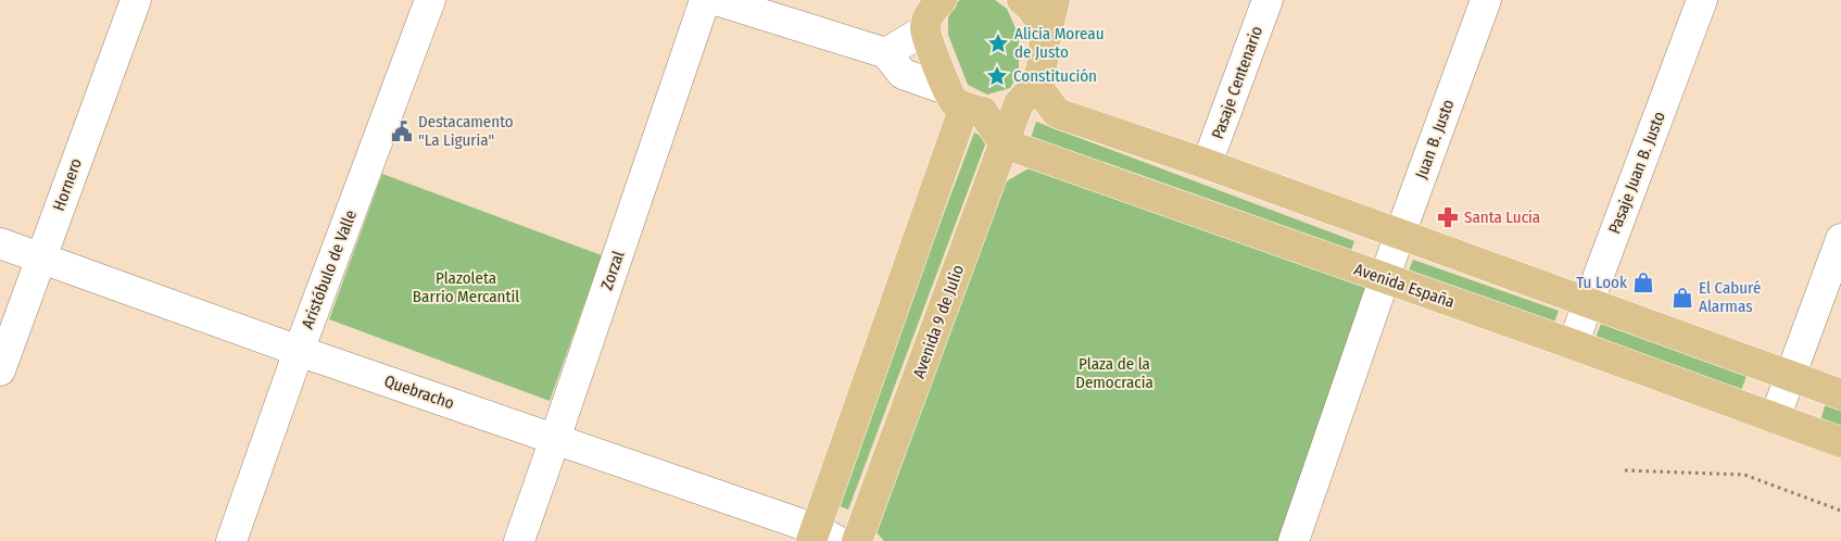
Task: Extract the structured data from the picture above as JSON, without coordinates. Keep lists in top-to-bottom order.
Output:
{
  "streets": {
    "main road": ["Avenida España", "Avenida 9 de Julio"],
    "street": [
      "Pasaje Centenario",
      "Juan B. Justo",
      "Pasaje Juan B. Justo",
      "Hornero",
      "Aristóbulo de Valle",
      "Zorzal",
      "Quebracho"
    ]
  },
  "crossings": [
    ["Juan B. Justo", "Avenida España"],
    ["Pasaje Juan B. Justo", "Avenida España"],
    ["Hornero", "Quebracho"],
    ["Aristóbulo de Valle", "Quebracho"],
    ["Zorzal", "Quebracho"],
    ["Avenida España", "Avenida 9 de Julio"]
  ],
  "parks": ["Plazoleta Barrio Mercantil", "Plaza de la Democracia"],
  "places": {
    "place": ["Alicia Moreau de Justo", "Constitución"],
    "public building": ["Destacamento \"La Liguria\""],
    "pharmacy": ["Santa Lucía"],
    "shop": ["Tu Look", "El Caburé Alarmas"]
  }
}
